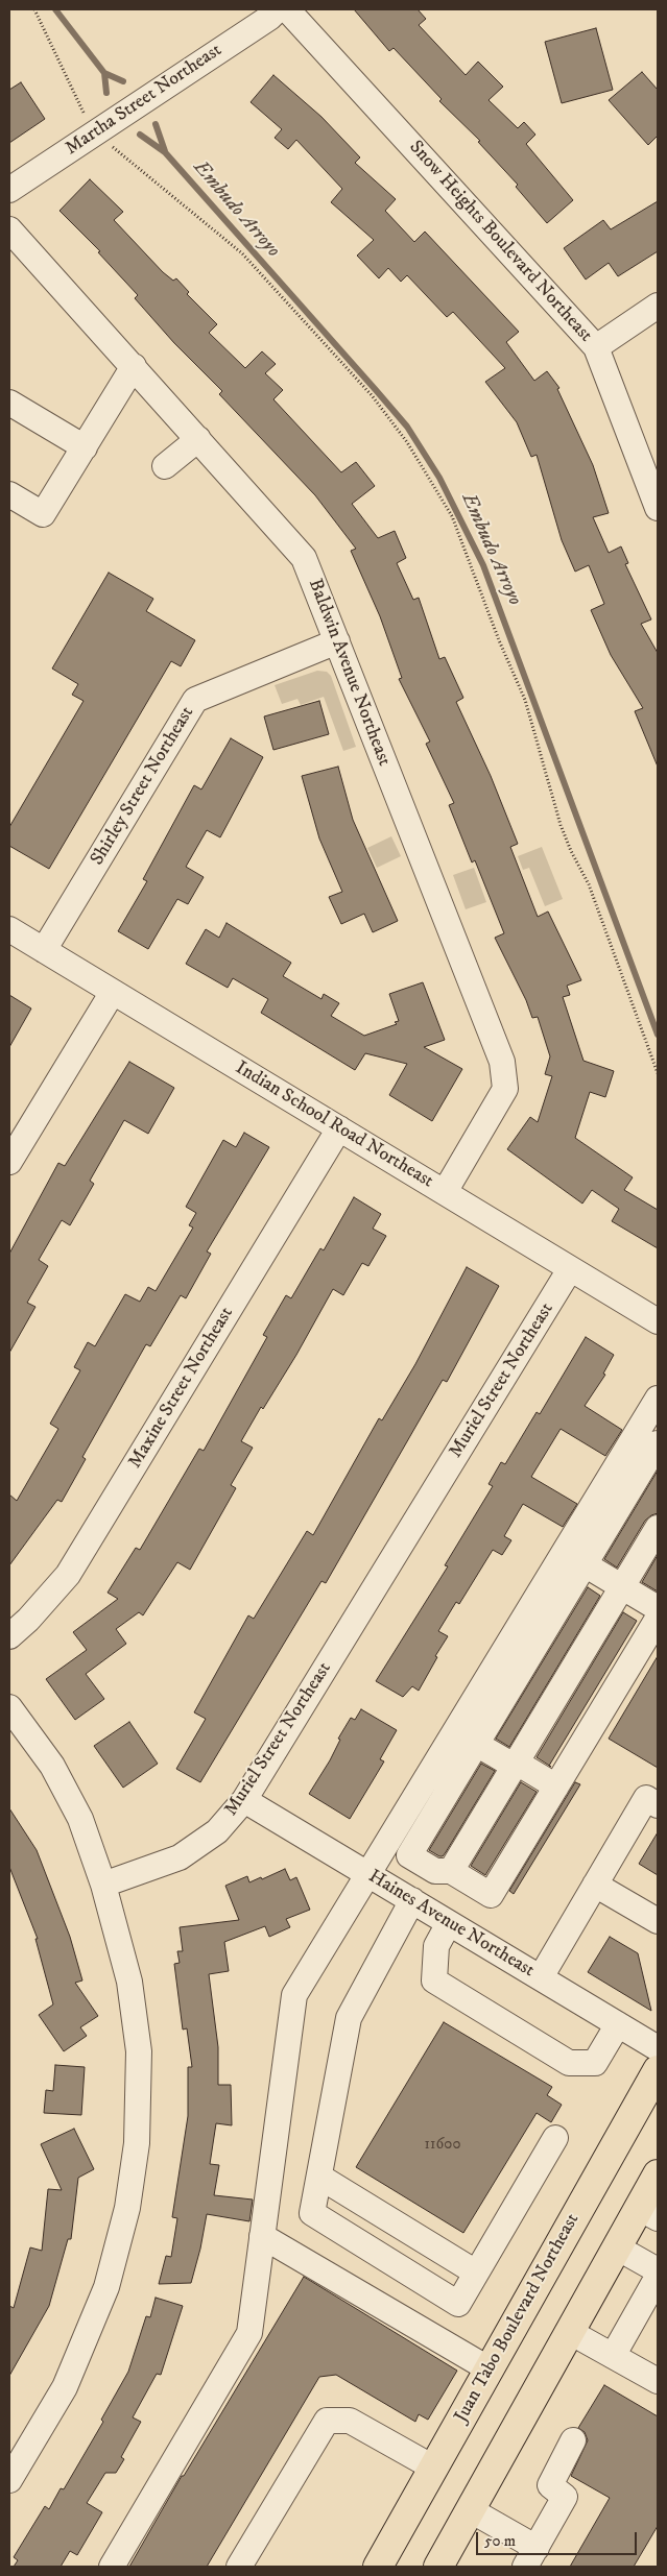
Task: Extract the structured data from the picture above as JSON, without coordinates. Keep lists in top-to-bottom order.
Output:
{
  "streets": {
    "main road": ["Juan Tabo Boulevard Northeast"],
    "street": [
      "Martha Street Northeast",
      "Snow Heights Boulevard Northeast",
      "Baldwin Avenue Northeast",
      "Shirley Street Northeast",
      "Indian School Road Northeast",
      "Muriel Street Northeast",
      "Maxine Street Northeast",
      "Haines Avenue Northeast"
    ]
  },
  "crossings": [
    ["Baldwin Avenue Northeast", "Shirley Street Northeast"],
    ["Baldwin Avenue Northeast", "Indian School Road Northeast"],
    ["Shirley Street Northeast", "Indian School Road Northeast"],
    ["Indian School Road Northeast", "Muriel Street Northeast"],
    ["Indian School Road Northeast", "Maxine Street Northeast"],
    ["Muriel Street Northeast", "Haines Avenue Northeast"]
  ],
  "water": ["Embudo Arroyo"],
  "house_numbers": ["11600"],
  "scale_bar": "50 m"
}
